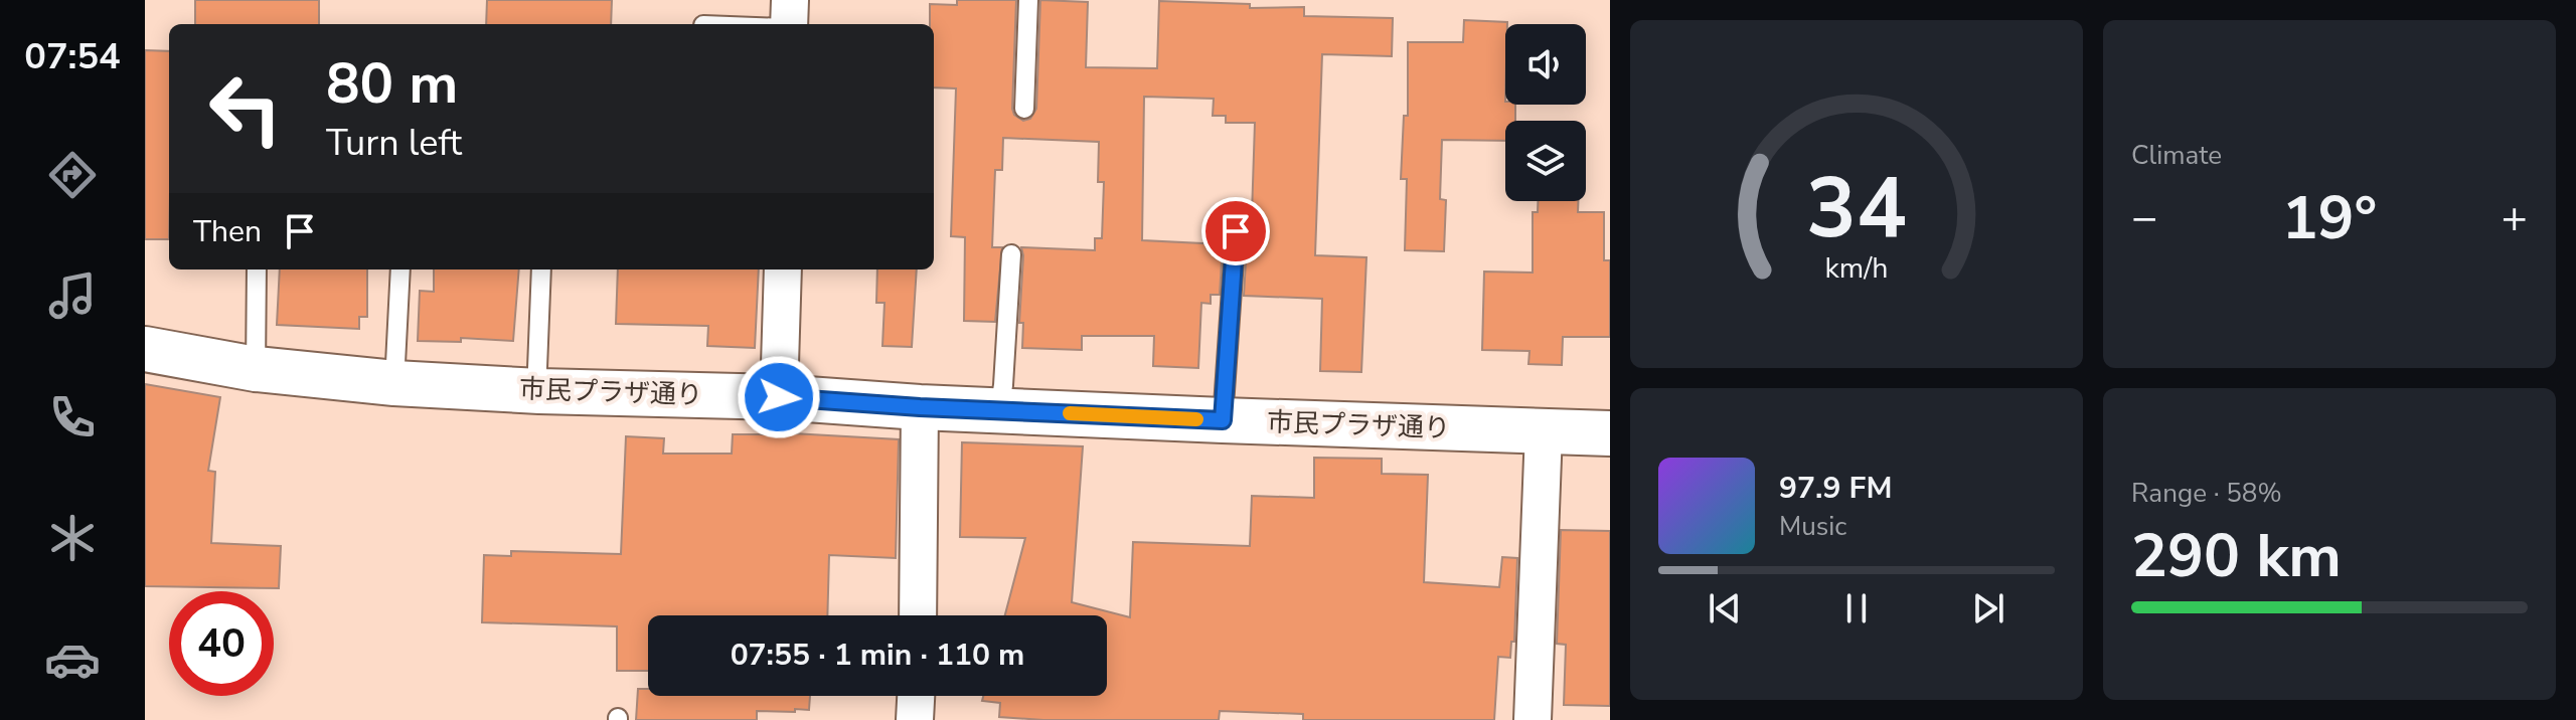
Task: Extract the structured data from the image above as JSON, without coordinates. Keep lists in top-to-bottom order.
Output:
{
  "streets": {
    "street": ["市民プラザ通り"]
  },
  "page": {
    "tabs": "07:54",
    "tile": [
      "Climate",
      ["Range · 58%", "290 km"]
    ],
    "turn": ["80 m", "Turn left"],
    "heat": ["−", "19°", "+"],
    "then": "Then",
    "song": ["97.9 FM", "Music"],
    "limit": "40",
    "trip": "07:55 · 1 min · 110 m",
    "gauge": ["34", "km/h"]
  }
}
